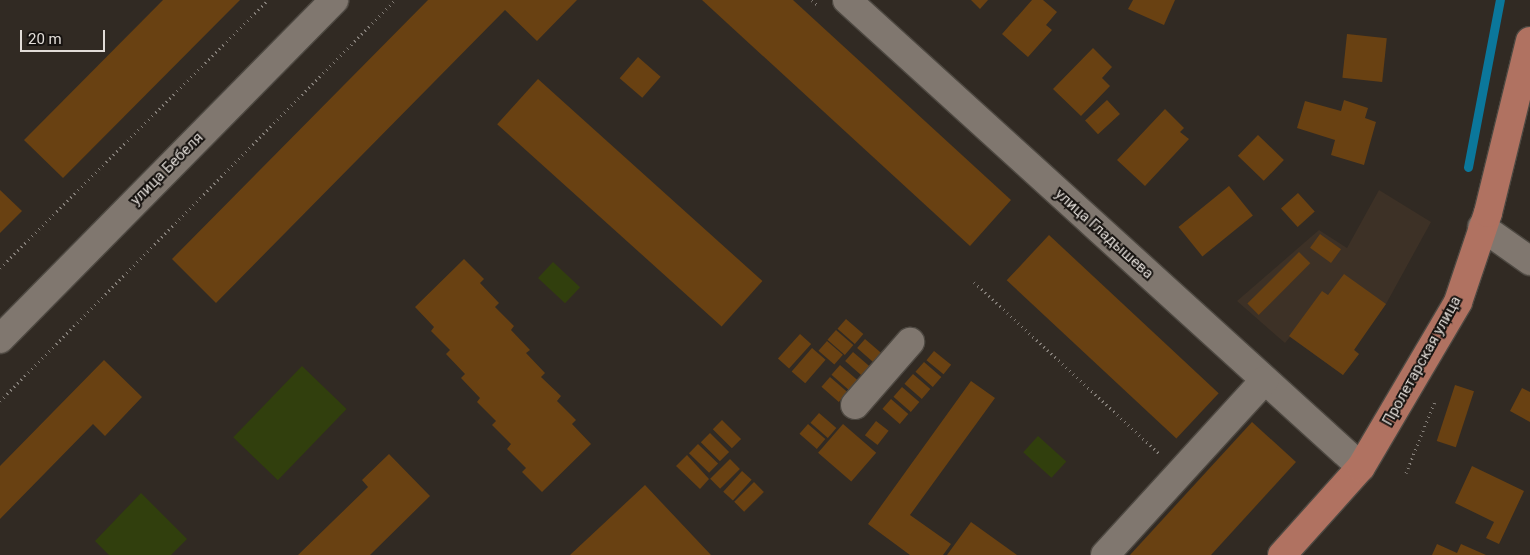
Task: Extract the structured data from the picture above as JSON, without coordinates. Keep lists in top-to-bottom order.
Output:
{
  "streets": {
    "main road": ["Пролетарская улица"],
    "street": ["улица Бебеля", "улица Гладышева"]
  },
  "crossings": [
    ["улица Гладышева", "Пролетарская улица"]
  ],
  "scale_bar": "20 m"
}
